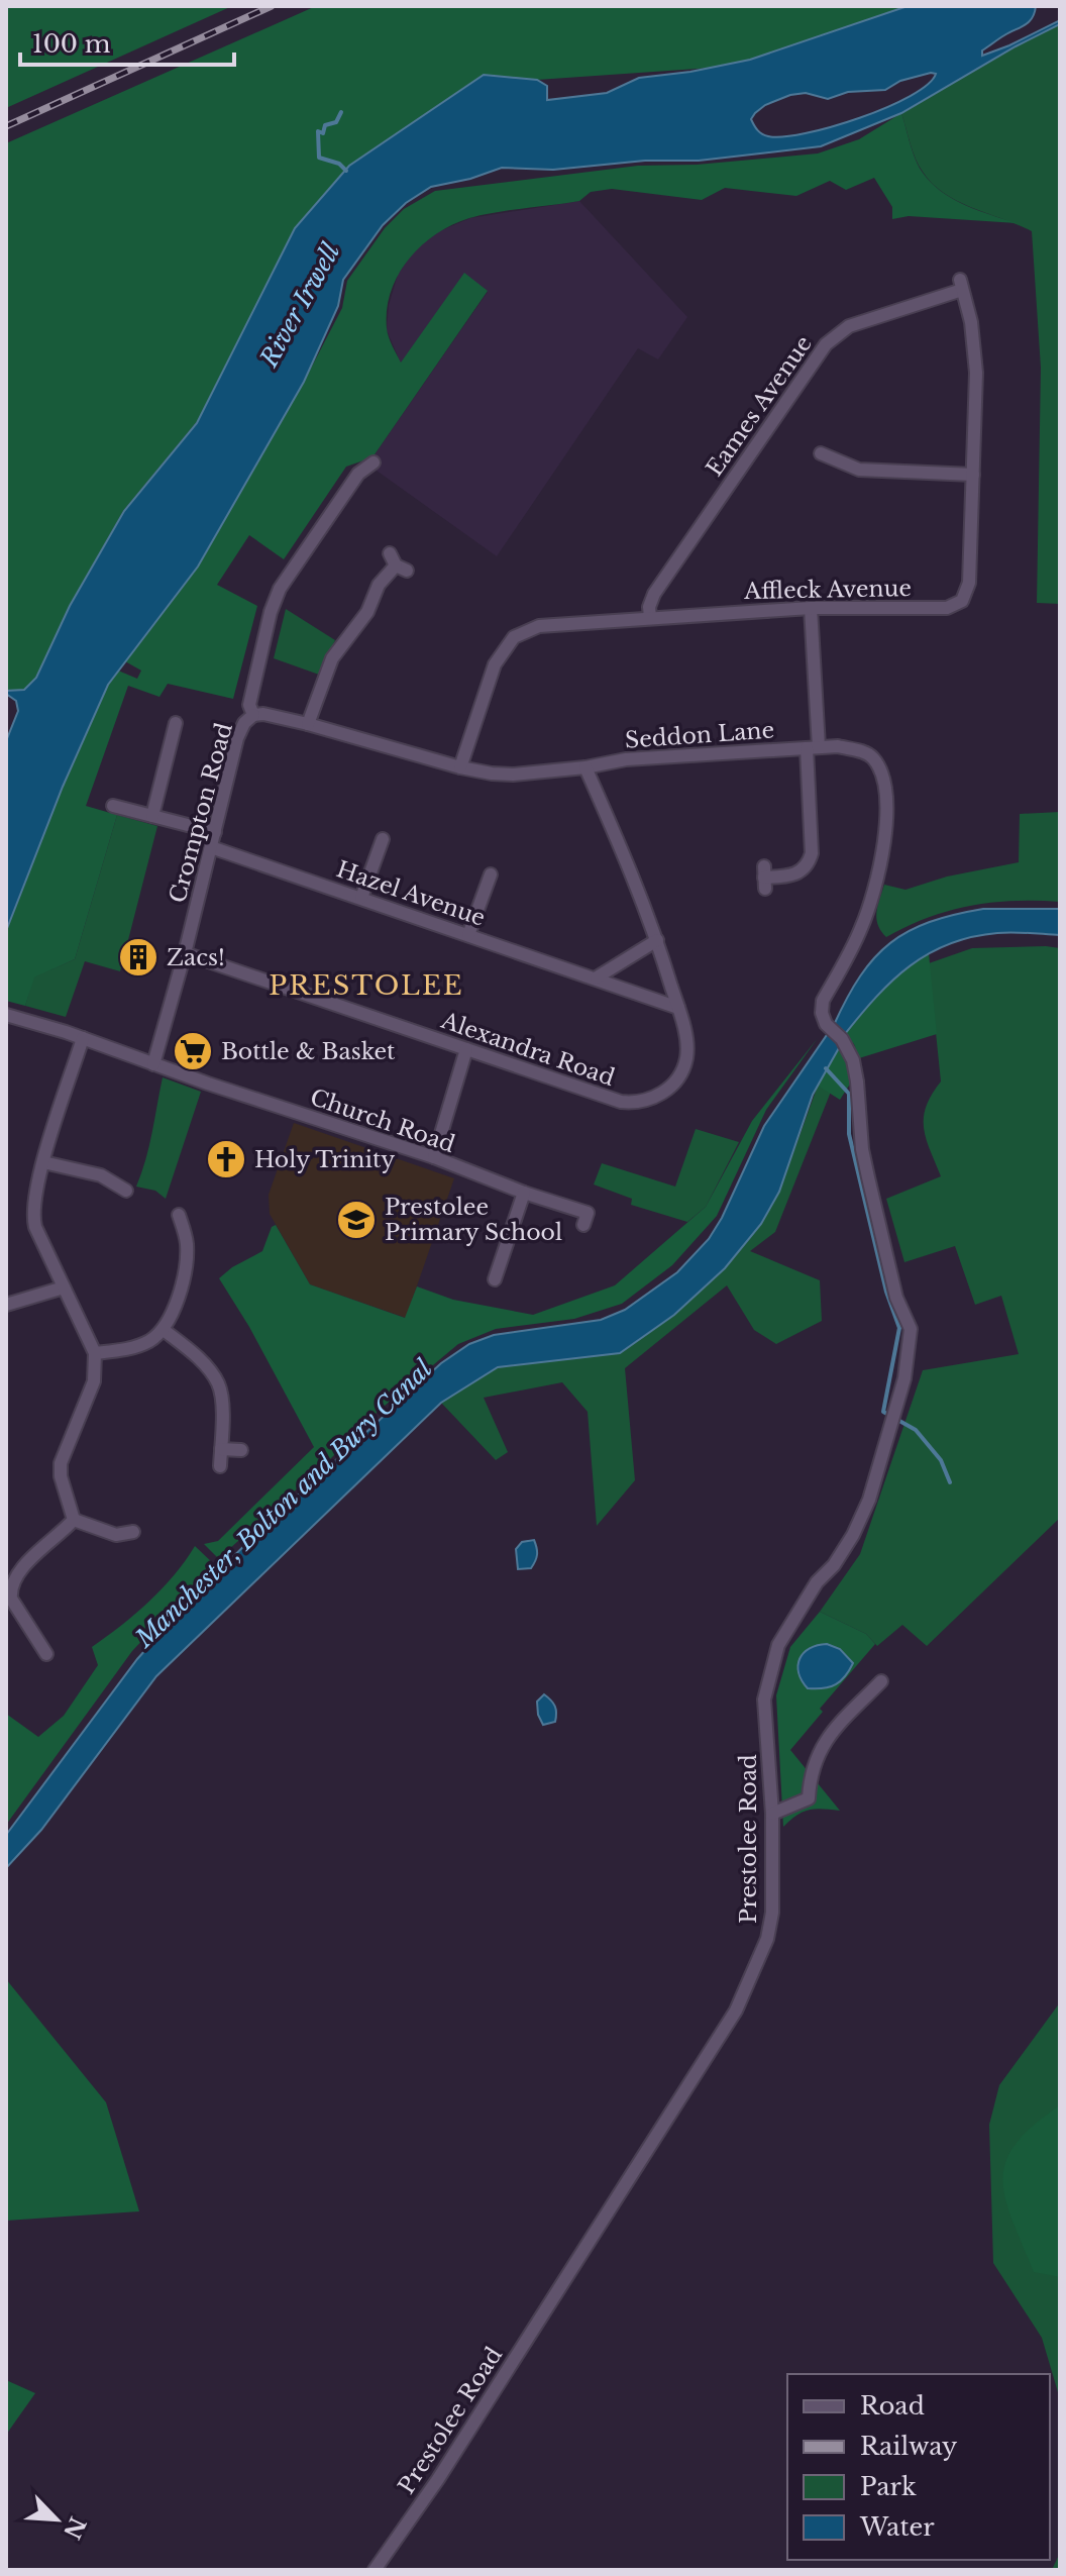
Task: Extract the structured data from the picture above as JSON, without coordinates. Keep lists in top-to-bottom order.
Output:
{
  "streets": {
    "street": [
      "Eames Avenue",
      "Affleck Avenue",
      "Seddon Lane",
      "Crompton Road",
      "Hazel Avenue",
      "Alexandra Road",
      "Church Road",
      "Prestolee Road"
    ]
  },
  "crossings": [
    ["Eames Avenue", "Affleck Avenue"],
    ["Affleck Avenue", "Seddon Lane"],
    ["Seddon Lane", "Crompton Road"],
    ["Seddon Lane", "Alexandra Road"],
    ["Seddon Lane", "Prestolee Road"],
    ["Crompton Road", "Hazel Avenue"],
    ["Crompton Road", "Alexandra Road"],
    ["Crompton Road", "Church Road"],
    ["Hazel Avenue", "Alexandra Road"]
  ],
  "districts": ["PRESTOLEE"],
  "water": ["River Irwell", "Manchester, Bolton and Bury Canal"],
  "places": {
    "building": ["Zacs!"],
    "supermarket": ["Bottle & Basket"],
    "church": ["Holy Trinity"],
    "school or university": ["Prestolee Primary School"]
  },
  "legend": [
    "Road",
    "Railway",
    "Park",
    "Water"
  ],
  "scale_bar": "100 m",
  "north": "bottom right"
}
